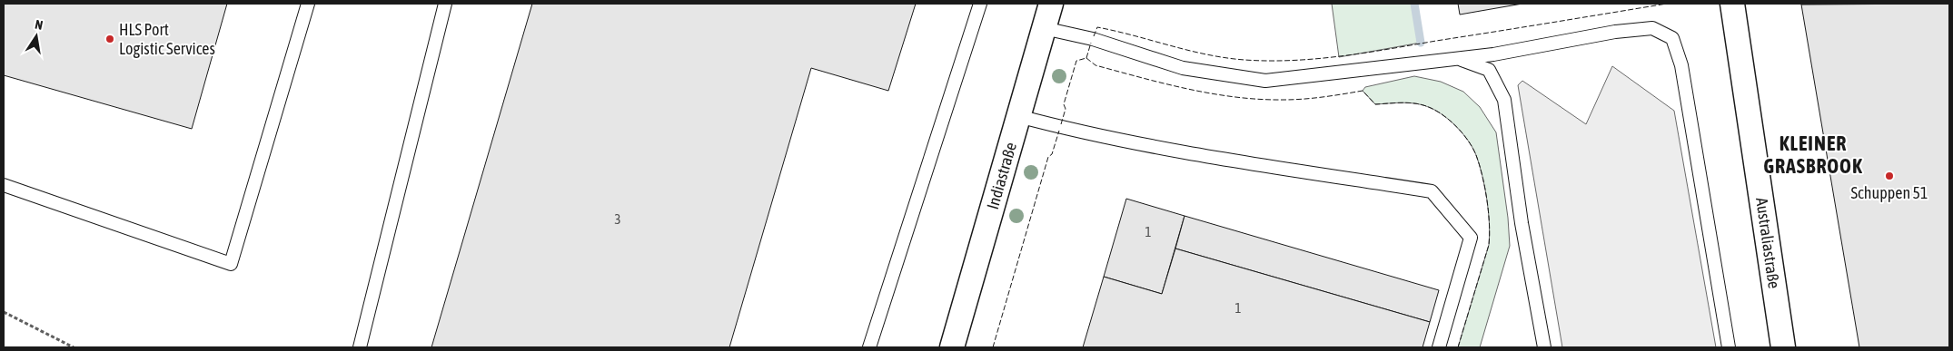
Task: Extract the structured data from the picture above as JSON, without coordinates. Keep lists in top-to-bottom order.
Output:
{
  "streets": {
    "street": ["Indiastraße", "Australiastraße"]
  },
  "districts": ["KLEINER GRASBROOK"],
  "places": ["HLS Port Logistic Services", "Schuppen 51"],
  "house_numbers": ["3", "1", "1"],
  "north": "top"
}
